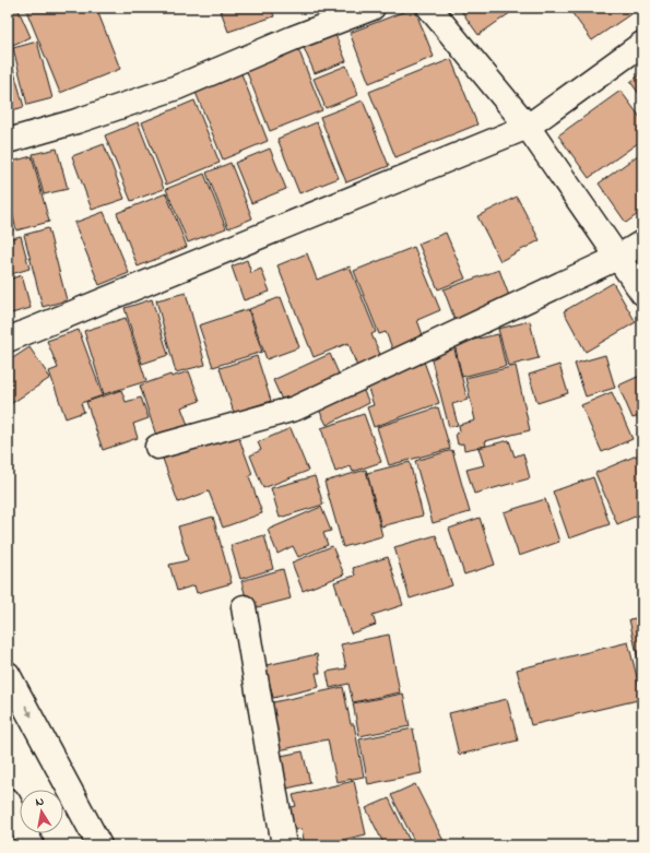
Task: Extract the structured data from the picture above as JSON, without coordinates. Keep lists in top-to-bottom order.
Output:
{
  "north": "top"
}
